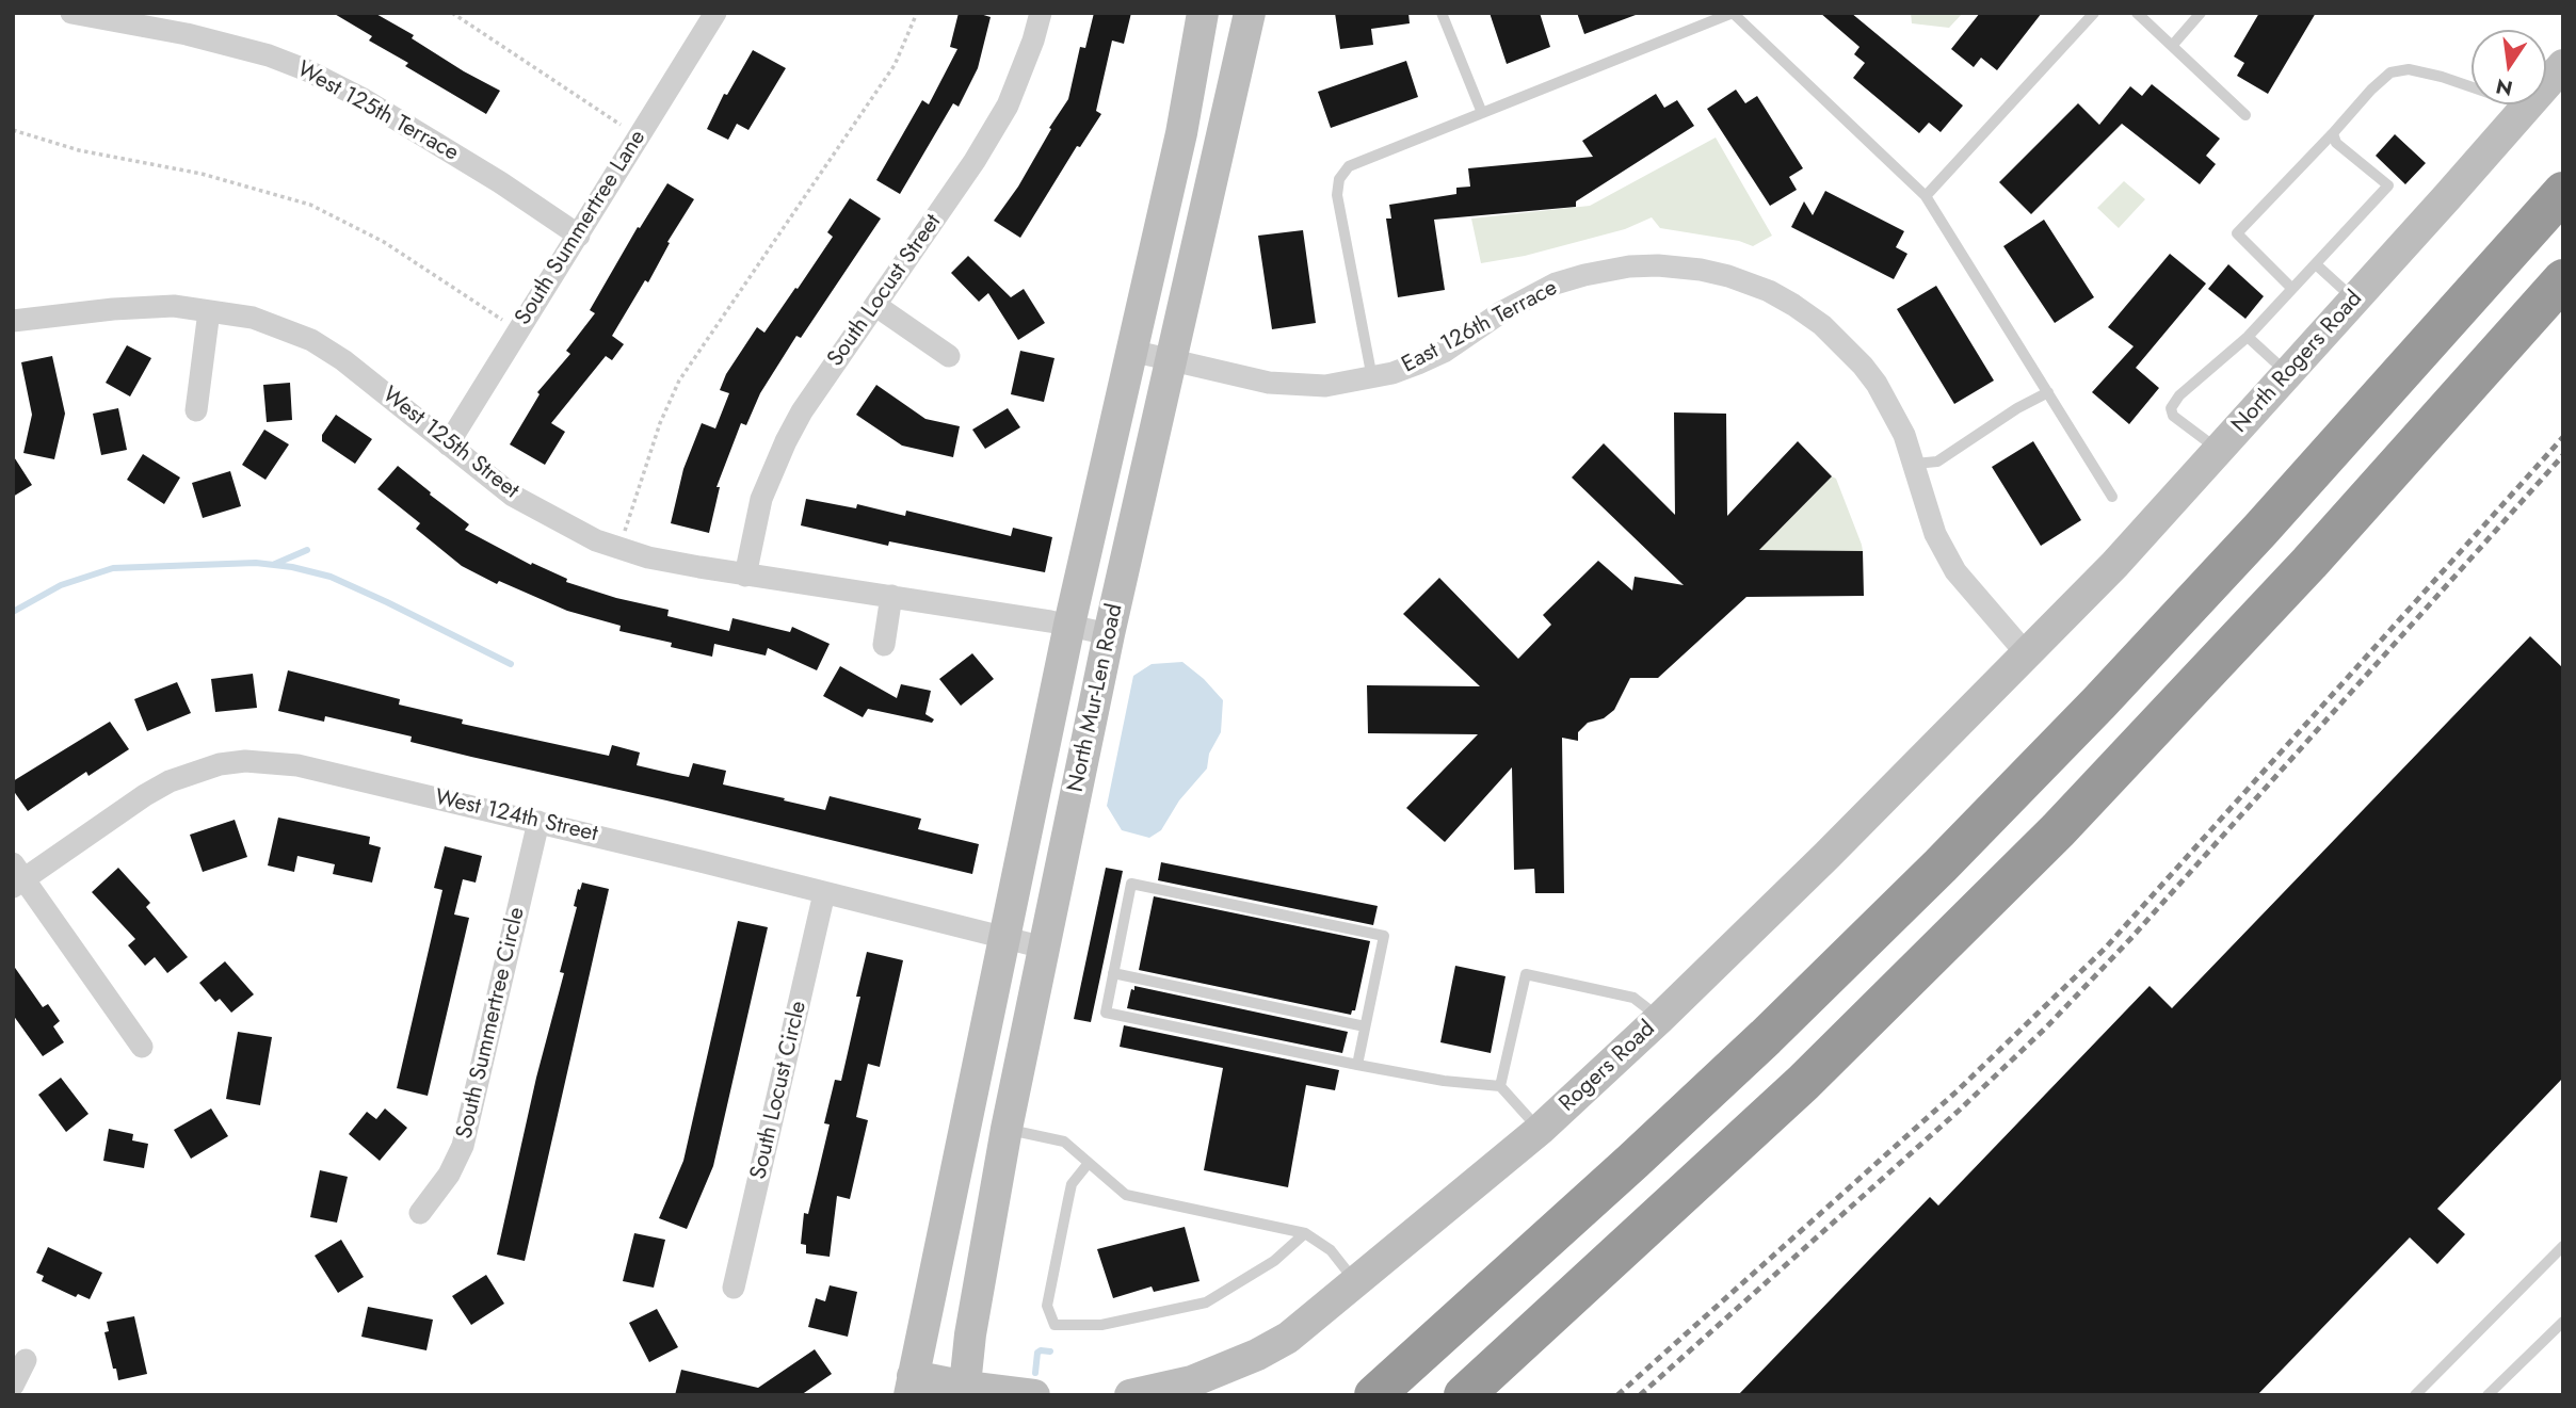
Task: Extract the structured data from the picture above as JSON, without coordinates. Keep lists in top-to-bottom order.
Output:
{
  "streets": {
    "main road": ["North Rogers Road", "North Mur-Len Road", "Rogers Road"],
    "street": [
      "West 125th Terrace",
      "South Summertree Lane",
      "South Locust Street",
      "East 126th Terrace",
      "West 125th Street",
      "West 124th Street",
      "South Summertree Circle",
      "South Locust Circle"
    ]
  },
  "crossings": [
    ["West 125th Terrace", "South Summertree Lane"],
    ["South Summertree Lane", "West 125th Street"],
    ["South Locust Street", "West 125th Street"],
    ["East 126th Terrace", "North Rogers Road"],
    ["East 126th Terrace", "North Mur-Len Road"],
    ["East 126th Terrace", "Rogers Road"],
    ["North Rogers Road", "Rogers Road"],
    ["West 125th Street", "North Mur-Len Road"],
    ["North Mur-Len Road", "West 124th Street"],
    ["West 124th Street", "South Summertree Circle"],
    ["West 124th Street", "South Locust Circle"]
  ],
  "north": "bottom"
}
